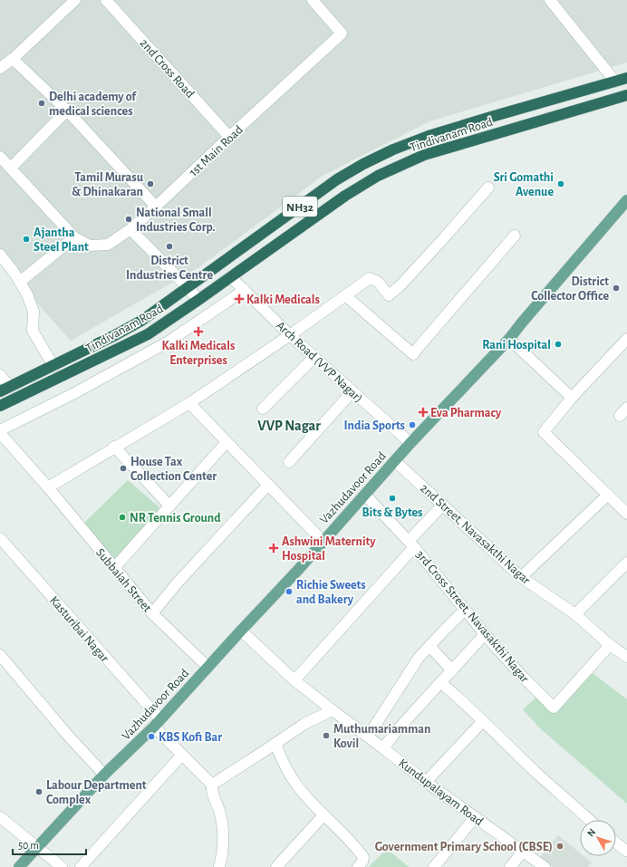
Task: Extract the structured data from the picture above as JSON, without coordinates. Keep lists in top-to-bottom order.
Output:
{
  "streets": {
    "highway": ["Tindivanam Road", "NH32"],
    "main road": ["Vazhudavoor Road"],
    "street": [
      "2nd Cross Road",
      "1st Main Road",
      "Arch Road (VVP Nagar)",
      "2nd Street, Navasakthi Nagar",
      "Subbaiah Street",
      "3rd Cross Street, Navasakthi Nagar",
      "Kasturibai Nagar",
      "Kundupalayam Road"
    ]
  },
  "crossings": [
    ["2nd Cross Road", "1st Main Road"],
    ["Tindivanam Road", "Arch Road (VVP Nagar)"],
    ["Arch Road (VVP Nagar)", "Vazhudavoor Road"],
    ["Vazhudavoor Road", "2nd Street, Navasakthi Nagar"],
    ["Vazhudavoor Road", "Subbaiah Street"],
    ["Vazhudavoor Road", "3rd Cross Street, Navasakthi Nagar"],
    ["Vazhudavoor Road", "Kasturibai Nagar"],
    ["Vazhudavoor Road", "Kundupalayam Road"],
    ["2nd Street, Navasakthi Nagar", "3rd Cross Street, Navasakthi Nagar"]
  ],
  "districts": ["VVP Nagar"],
  "places": {
    "other": [
      "Delhi academy of medical sciences",
      "Tamil Murasu & Dhinakaran",
      "Sri Gomathi Avenue",
      "National Small Industries Corp.",
      "Ajantha Steel Plant",
      "District Industries Centre",
      "District Collector Office",
      "Rani Hospital",
      "India Sports",
      "House Tax Collection Center",
      "Bits & Bytes",
      "NR Tennis Ground",
      "Richie Sweets and Bakery",
      "Muthumariamman Kovil",
      "KBS Kofi Bar",
      "Labour Department Complex",
      "Government Primary School (CBSE)"
    ],
    "health": [
      "Kalki Medicals",
      "Kalki Medicals Enterprises",
      "Eva Pharmacy",
      "Ashwini Maternity Hospital"
    ]
  },
  "scale_bar": "50 m",
  "north": "top left"
}
